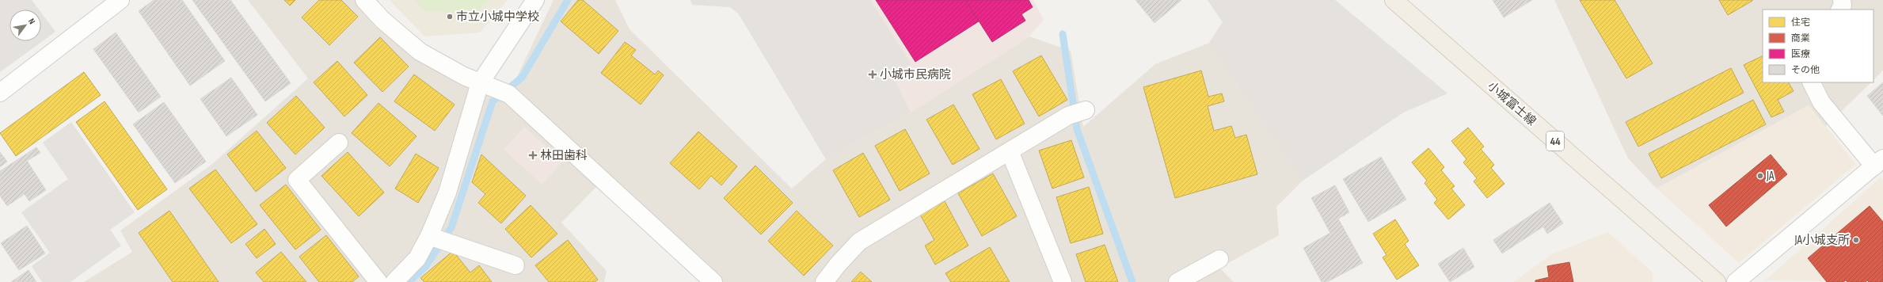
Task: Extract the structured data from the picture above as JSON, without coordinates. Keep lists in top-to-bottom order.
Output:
{
  "streets": {
    "main road": ["小城富士線", "44"]
  },
  "places": {
    "other": ["市立小城中学校", "JA", "JA小城支所"],
    "health": ["小城市民病院", "林田歯科"]
  },
  "legend": [
    "住宅",
    "商業",
    "医療",
    "その他"
  ],
  "north": "top right"
}
